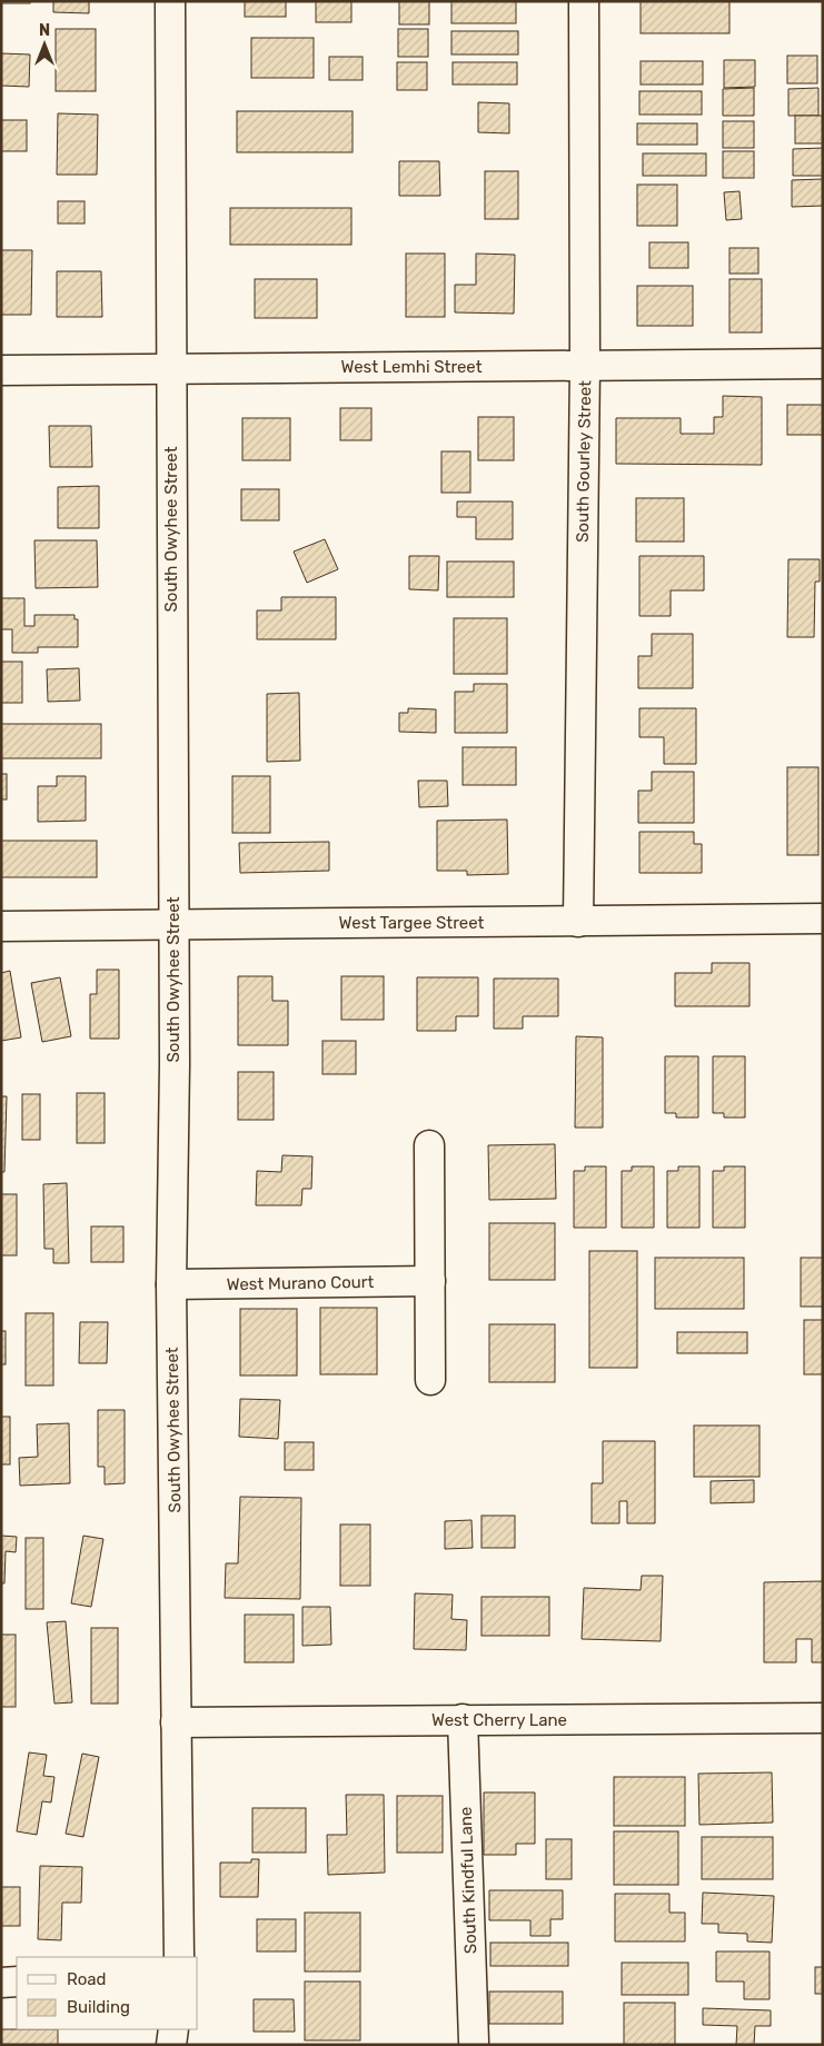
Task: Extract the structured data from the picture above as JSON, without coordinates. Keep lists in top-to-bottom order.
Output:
{
  "streets": {
    "street": [
      "West Lemhi Street",
      "South Gourley Street",
      "South Owyhee Street",
      "West Targee Street",
      "West Murano Court",
      "West Cherry Lane",
      "South Kindful Lane"
    ]
  },
  "crossings": [
    ["West Lemhi Street", "South Gourley Street"],
    ["West Lemhi Street", "South Owyhee Street"],
    ["South Gourley Street", "West Targee Street"],
    ["South Owyhee Street", "West Targee Street"],
    ["South Owyhee Street", "West Murano Court"],
    ["South Owyhee Street", "West Cherry Lane"],
    ["West Cherry Lane", "South Kindful Lane"]
  ],
  "legend": ["Road", "Building"],
  "north": "top"
}
